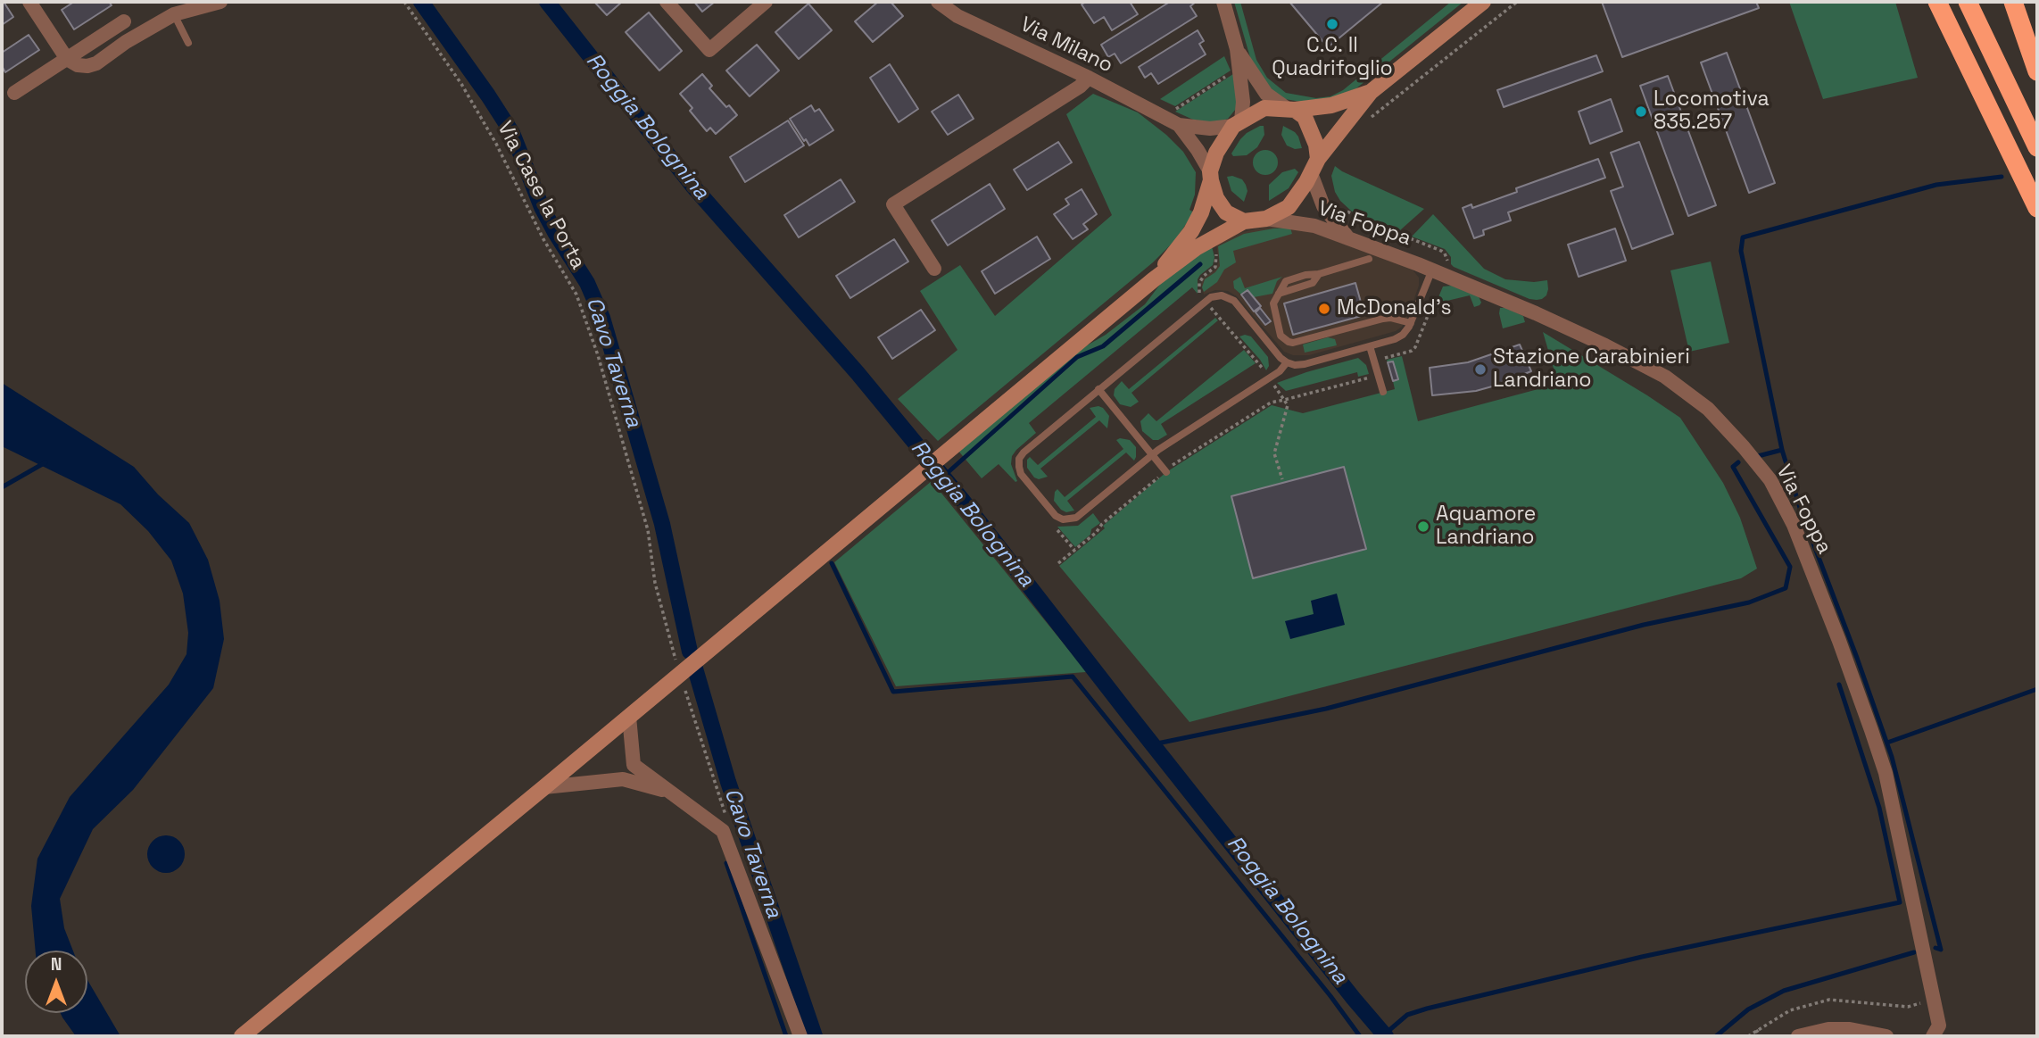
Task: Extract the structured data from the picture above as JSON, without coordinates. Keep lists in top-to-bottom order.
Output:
{
  "streets": {
    "street": ["Via Milano", "Via Foppa"],
    "path": ["Via Case la Porta"]
  },
  "crossings": [
    ["Via Milano", "Via Foppa"]
  ],
  "water": ["Roggia Bolognina", "Cavo Taverna"],
  "places": [
    "C.C. Il Quadrifoglio",
    "Locomotiva 835.257",
    "McDonald's",
    "Stazione Carabinieri Landriano",
    "Aquamore Landriano"
  ],
  "north": "top"
}
